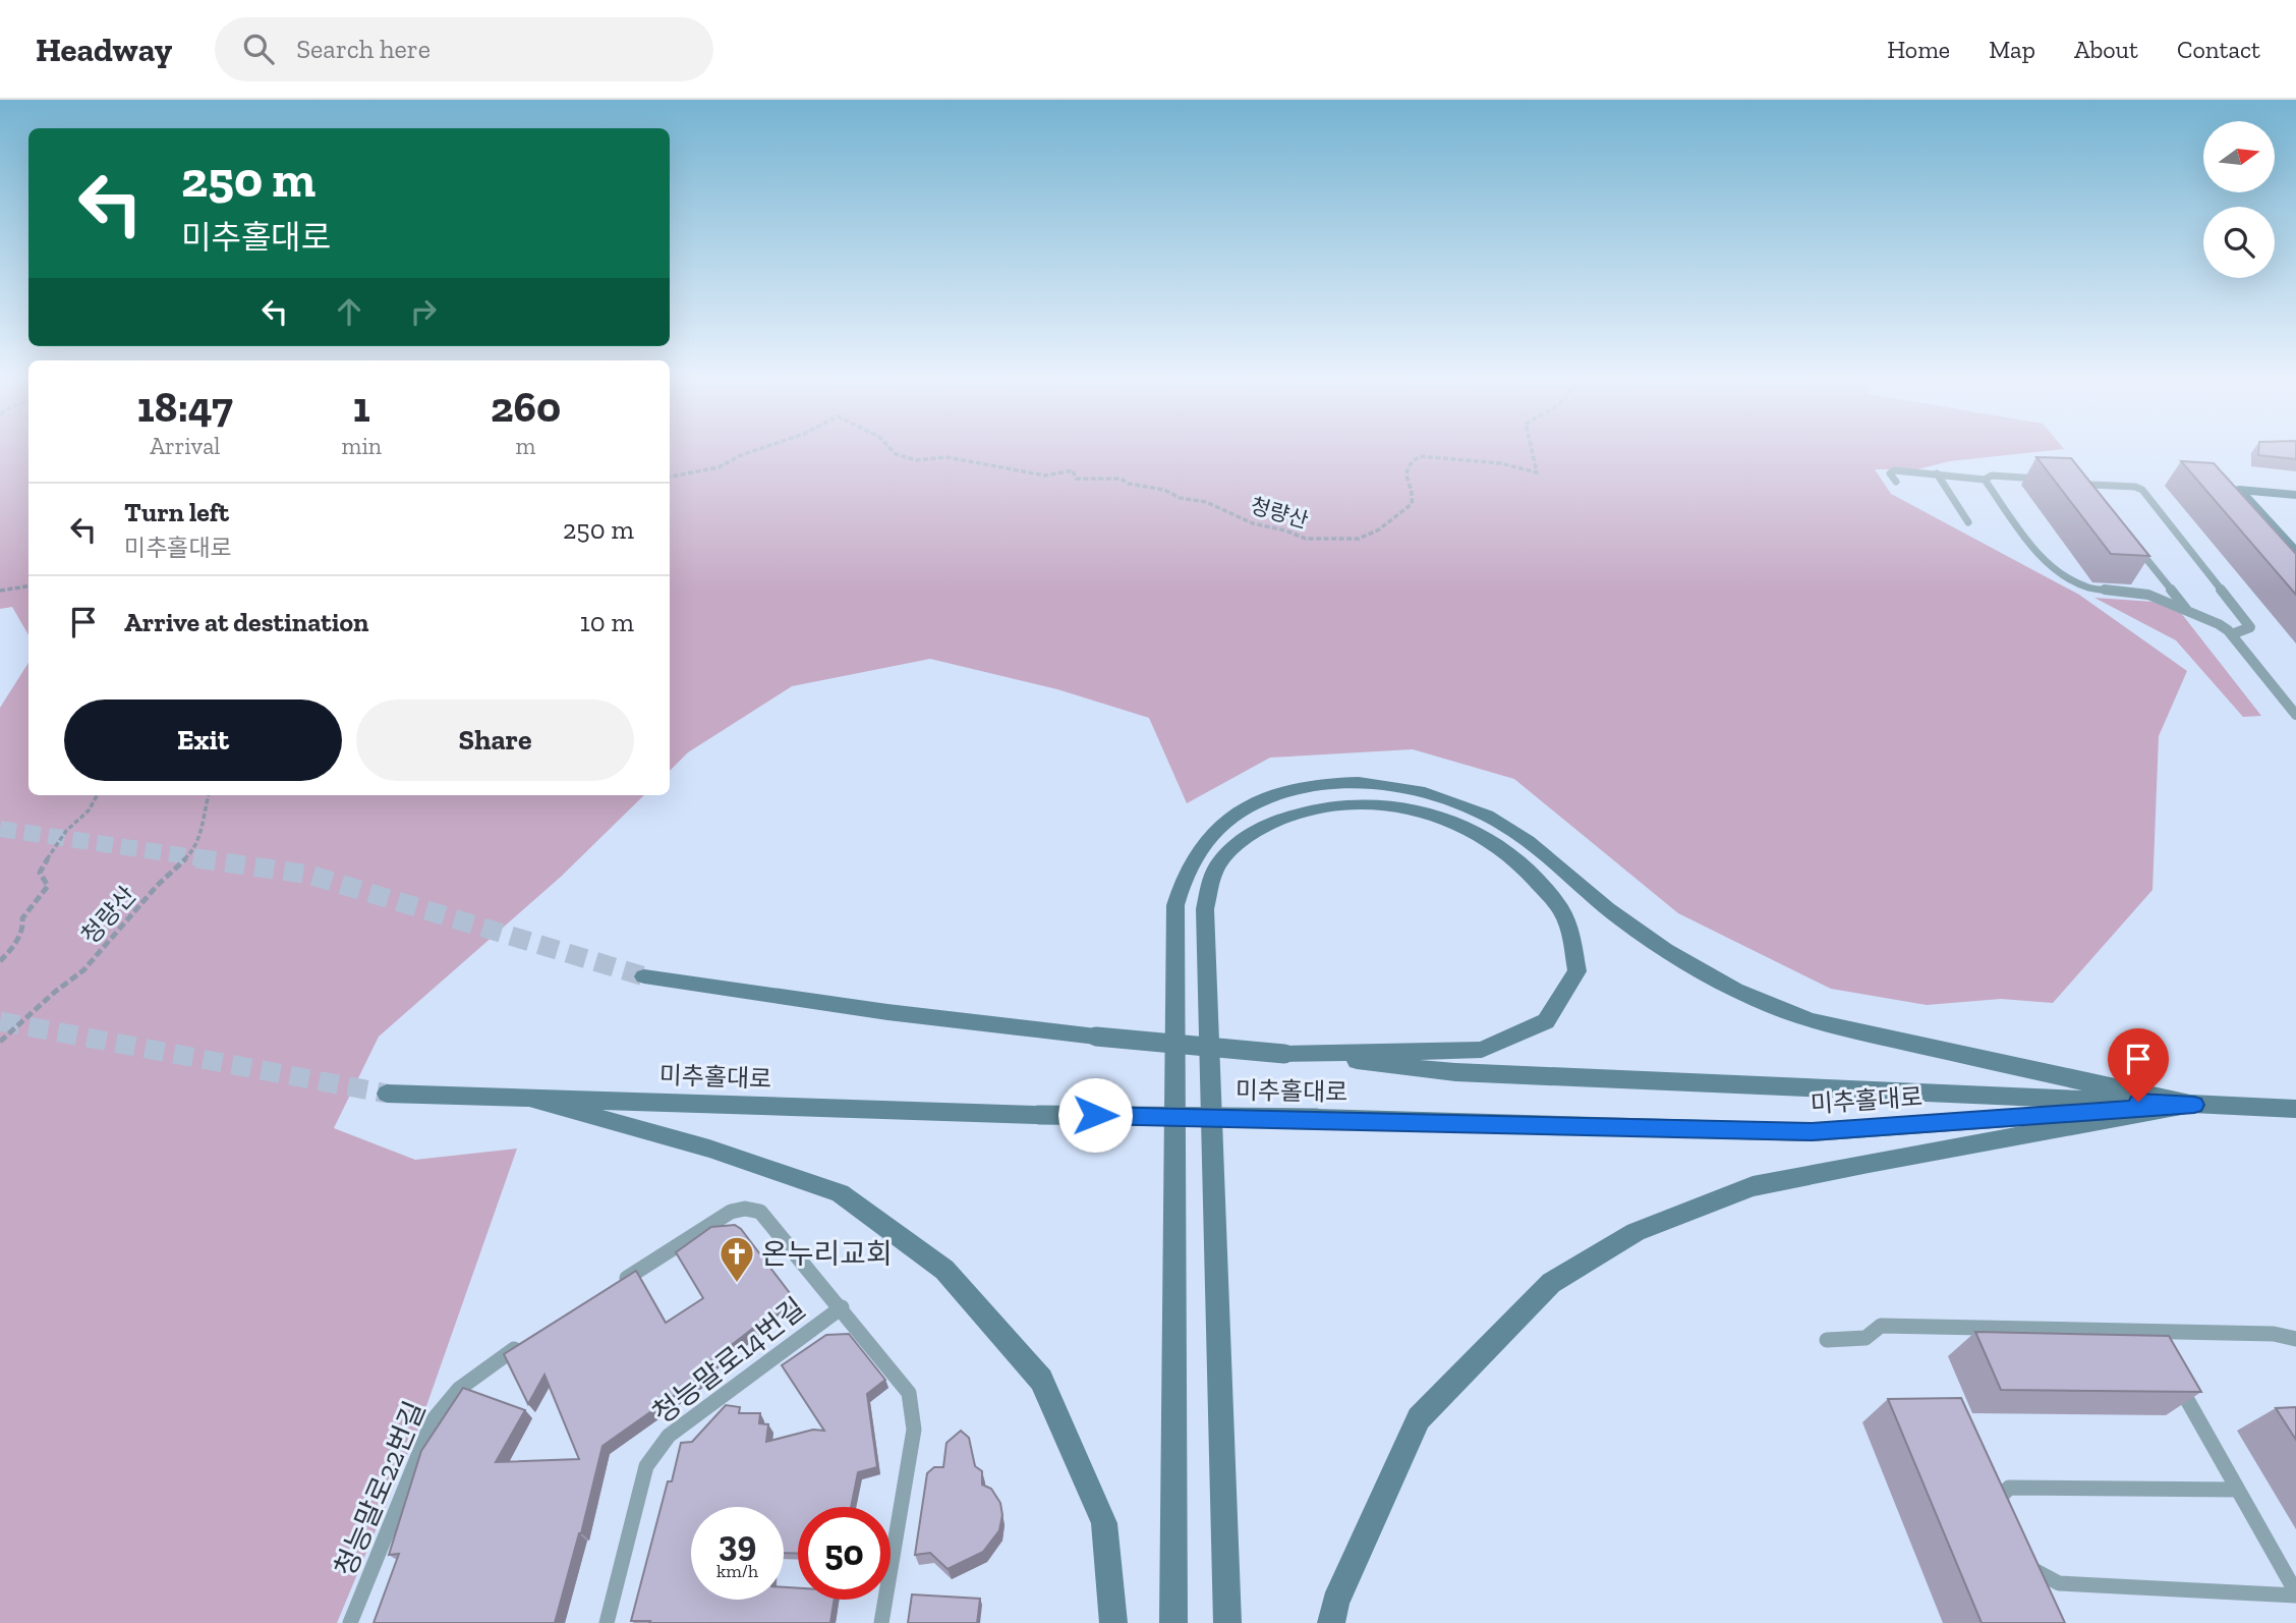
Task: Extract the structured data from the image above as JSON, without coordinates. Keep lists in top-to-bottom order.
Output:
{
  "streets": {
    "main road": ["미추홀대로"],
    "lane": ["청능말로14번길", "청능말로22번길"],
    "path": ["청량산"]
  },
  "places": {
    "church": ["온누리교회"]
  },
  "north": "right",
  "page": {
    "header": "Headway",
    "search": "Search here",
    "nav": [
      "Home",
      "Map",
      "About",
      "Contact"
    ],
    "turn": ["250 m", "미추홀대로"],
    "eta": [
      "18:47",
      "Arrival",
      "1",
      "min",
      "260",
      "m"
    ],
    "list": [
      {
        "name": "Turn left",
        "note": "미추홀대로",
        "value": "250 m"
      },
      {
        "name": "Arrive at destination",
        "value": "10 m"
      }
    ],
    "buttons": ["Exit", "Share"],
    "speed": "39 km/h",
    "limit": "50"
  }
}
